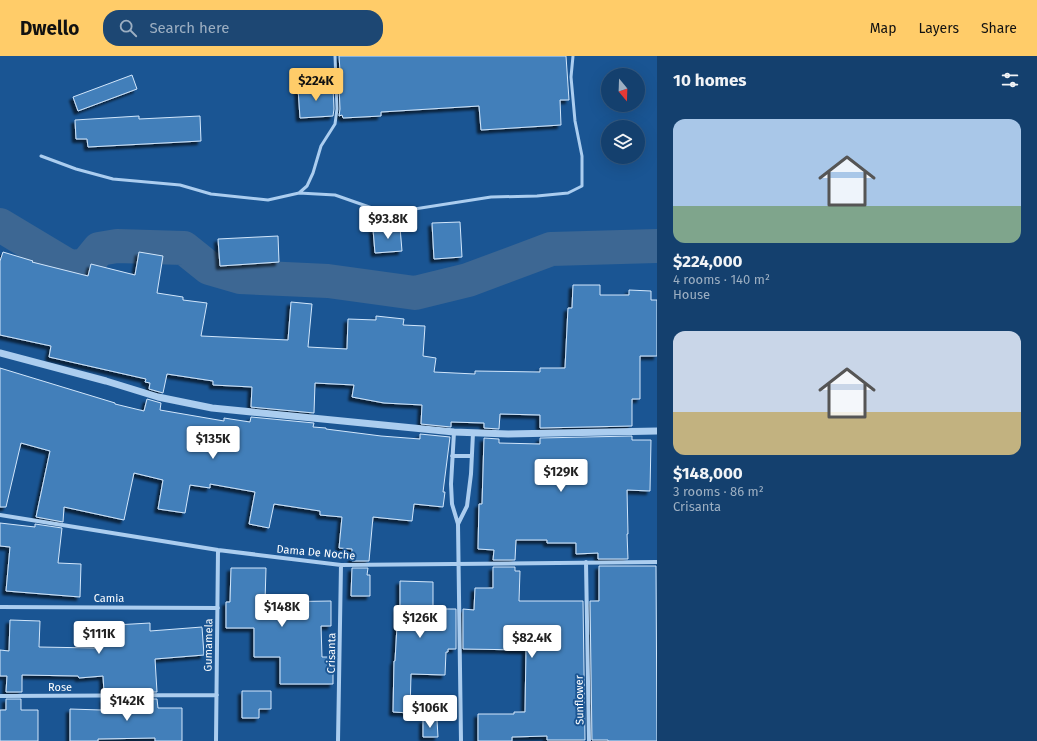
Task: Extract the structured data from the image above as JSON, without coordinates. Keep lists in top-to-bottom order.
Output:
{
  "streets": {
    "street": [
      "Dama De Noche",
      "Camia",
      "Gumamela",
      "Crisanta",
      "Rose",
      "Sunflower"
    ]
  },
  "crossings": [
    ["Dama De Noche", "Gumamela"],
    ["Dama De Noche", "Crisanta"],
    ["Dama De Noche", "Sunflower"],
    ["Camia", "Gumamela"],
    ["Gumamela", "Rose"]
  ],
  "north": "bottom",
  "page": {
    "header": "Dwello",
    "search": "Search here",
    "nav": ["Map", "Layers", "Share"],
    "heading": "10 homes",
    "price": [
      "$224K",
      "$93.8K",
      "$135K",
      "$129K",
      "$148K",
      "$126K",
      "$111K",
      "$82.4K",
      "$142K",
      "$106K"
    ],
    "list": [
      {
        "name": "$224,000",
        "note": "4 rooms · 140 m² · House"
      },
      {
        "name": "$148,000",
        "note": "3 rooms · 86 m² · Crisanta"
      }
    ]
  }
}
